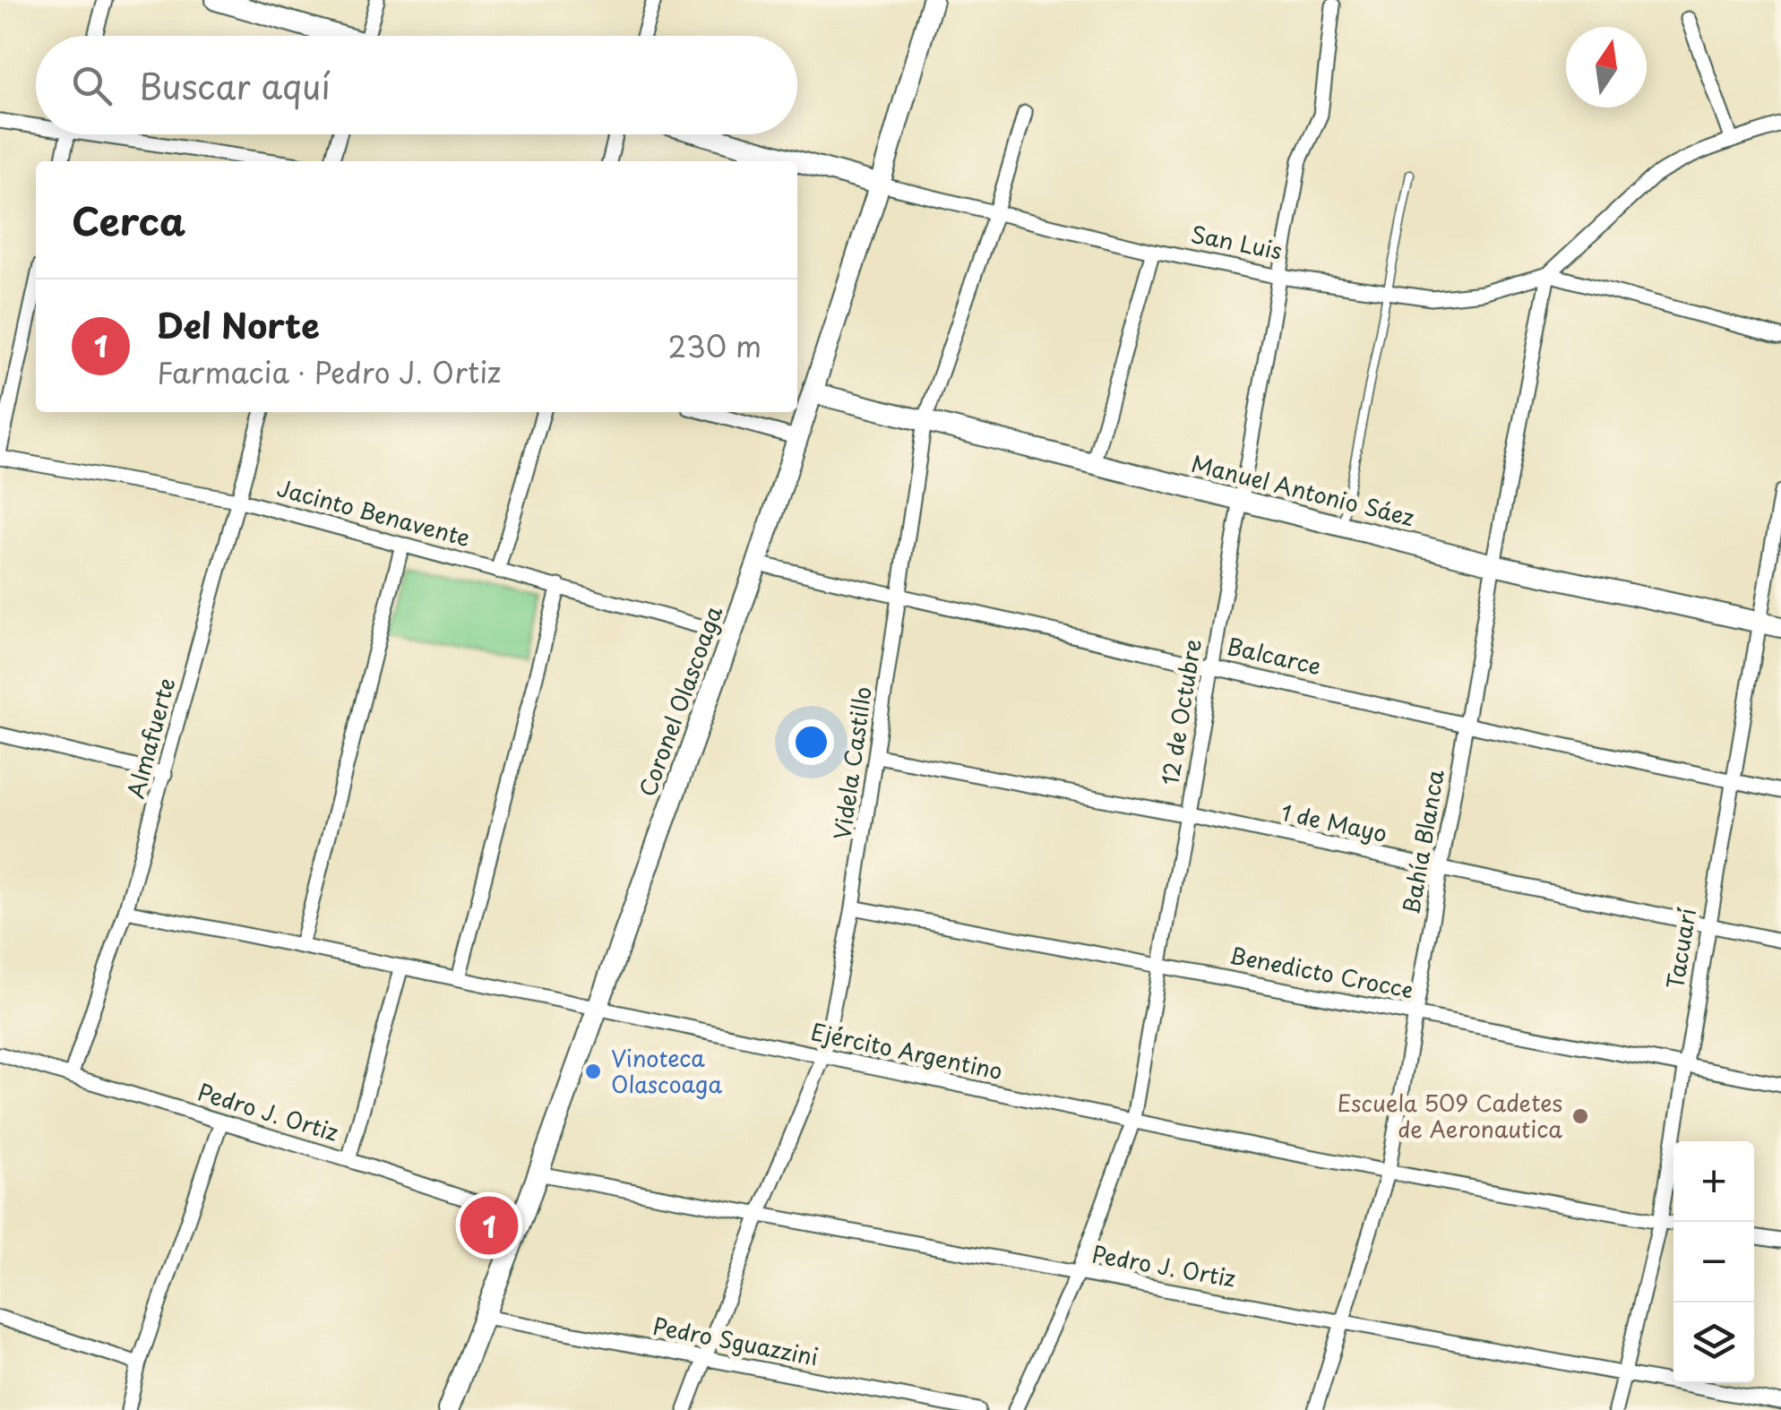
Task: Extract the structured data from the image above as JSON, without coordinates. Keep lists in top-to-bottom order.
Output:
{
  "streets": {
    "street": [
      "San Luis",
      "Manuel Antonio Sáez",
      "Jacinto Benavente",
      "Balcarce",
      "Coronel Olascoaga",
      "12 de Octubre",
      "Almafuerte",
      "Videla Castillo",
      "1 de Mayo",
      "Bahía Blanca",
      "Tacuarí",
      "Benedicto Crocce",
      "Ejército Argentino",
      "Pedro J. Ortiz",
      "Pedro Sguazzini"
    ]
  },
  "crossings": [
    ["San Luis", "Coronel Olascoaga"],
    ["San Luis", "12 de Octubre"],
    ["San Luis", "Videla Castillo"],
    ["San Luis", "Bahía Blanca"],
    ["Manuel Antonio Sáez", "Coronel Olascoaga"],
    ["Manuel Antonio Sáez", "12 de Octubre"],
    ["Manuel Antonio Sáez", "Videla Castillo"],
    ["Manuel Antonio Sáez", "Bahía Blanca"],
    ["Manuel Antonio Sáez", "Tacuarí"],
    ["Jacinto Benavente", "Coronel Olascoaga"],
    ["Jacinto Benavente", "Almafuerte"],
    ["Balcarce", "Coronel Olascoaga"],
    ["Balcarce", "12 de Octubre"],
    ["Balcarce", "Videla Castillo"],
    ["Balcarce", "Bahía Blanca"],
    ["Balcarce", "Tacuarí"],
    ["Coronel Olascoaga", "Ejército Argentino"],
    ["Coronel Olascoaga", "Pedro J. Ortiz"],
    ["Coronel Olascoaga", "Pedro Sguazzini"],
    ["12 de Octubre", "1 de Mayo"],
    ["12 de Octubre", "Benedicto Crocce"],
    ["12 de Octubre", "Ejército Argentino"],
    ["12 de Octubre", "Pedro J. Ortiz"],
    ["Almafuerte", "Ejército Argentino"],
    ["Almafuerte", "Pedro J. Ortiz"],
    ["Videla Castillo", "1 de Mayo"],
    ["Videla Castillo", "Benedicto Crocce"],
    ["Videla Castillo", "Ejército Argentino"],
    ["Videla Castillo", "Pedro J. Ortiz"],
    ["Videla Castillo", "Pedro Sguazzini"],
    ["1 de Mayo", "Bahía Blanca"],
    ["1 de Mayo", "Tacuarí"],
    ["Bahía Blanca", "Benedicto Crocce"],
    ["Bahía Blanca", "Ejército Argentino"],
    ["Bahía Blanca", "Pedro J. Ortiz"],
    ["Tacuarí", "Benedicto Crocce"],
    ["Tacuarí", "Ejército Argentino"],
    ["Tacuarí", "Pedro J. Ortiz"]
  ],
  "places": ["Vinoteca Olascoaga", "Escuela 509 Cadetes de Aeronautica"],
  "north": "top",
  "page": {
    "search": "Buscar aquí",
    "heading": "Cerca",
    "list": [
      {
        "mark": "1",
        "name": "Del Norte",
        "note": "Farmacia · Pedro J. Ortiz",
        "value": "230 m"
      }
    ],
    "map_buttons": ["+", "−"],
    "pins": "1"
  }
}
